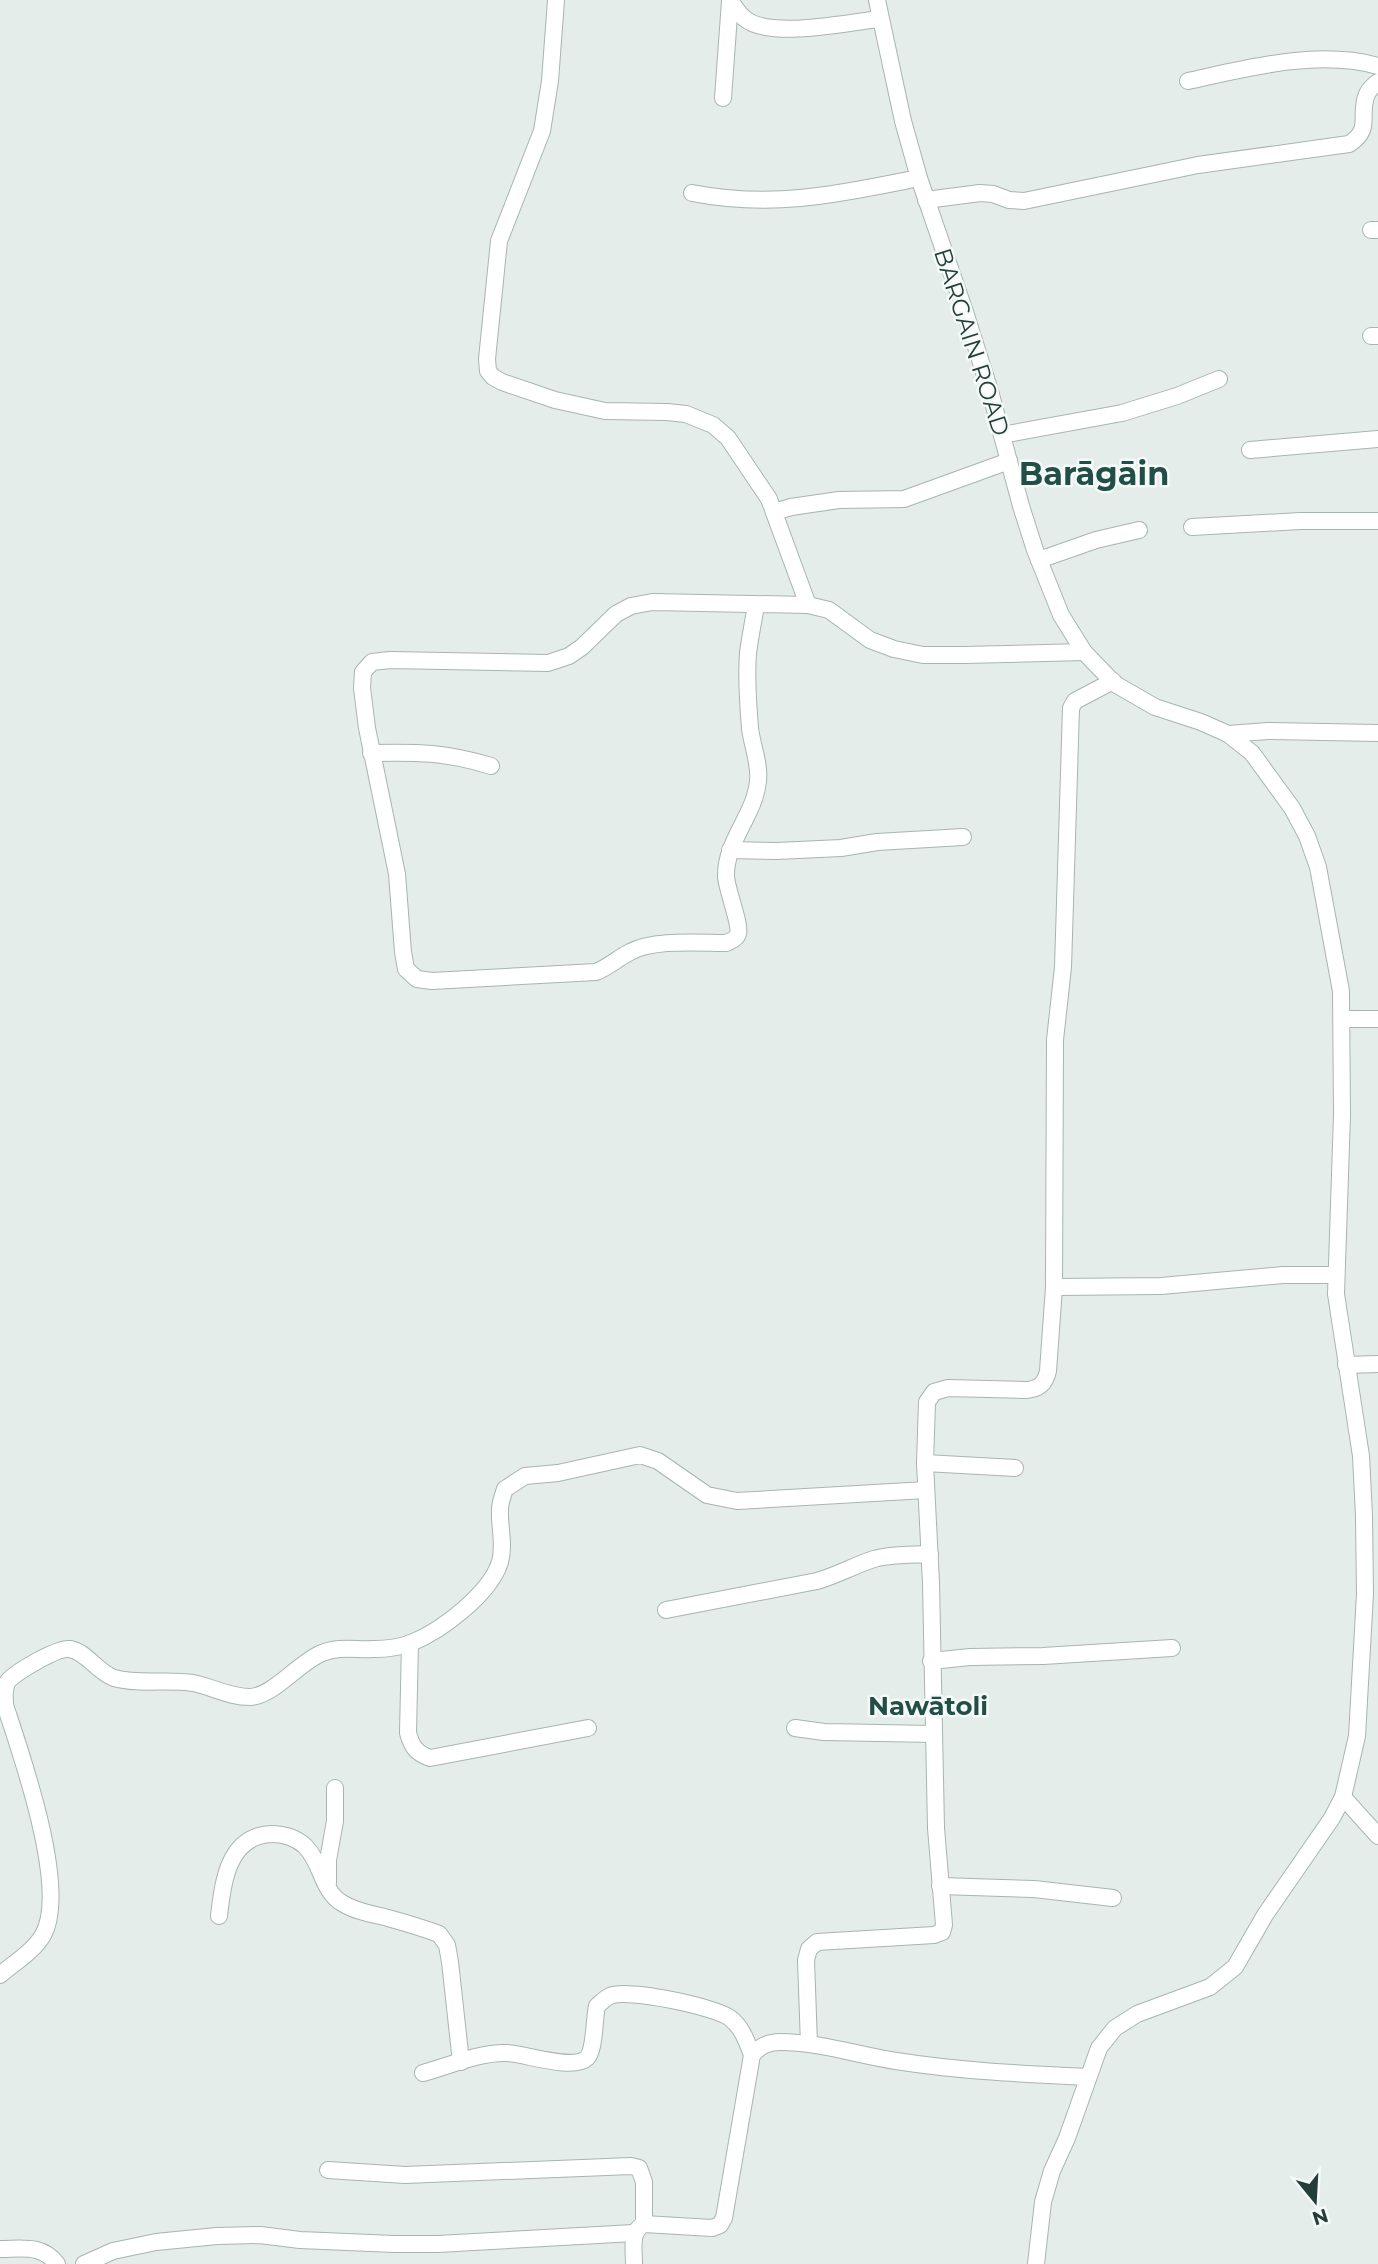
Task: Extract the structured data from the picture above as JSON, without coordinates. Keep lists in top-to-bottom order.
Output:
{
  "streets": {
    "street": ["BARGAIN ROAD"]
  },
  "districts": ["Barāgāin", "Nawātoli"],
  "north": "bottom"
}
